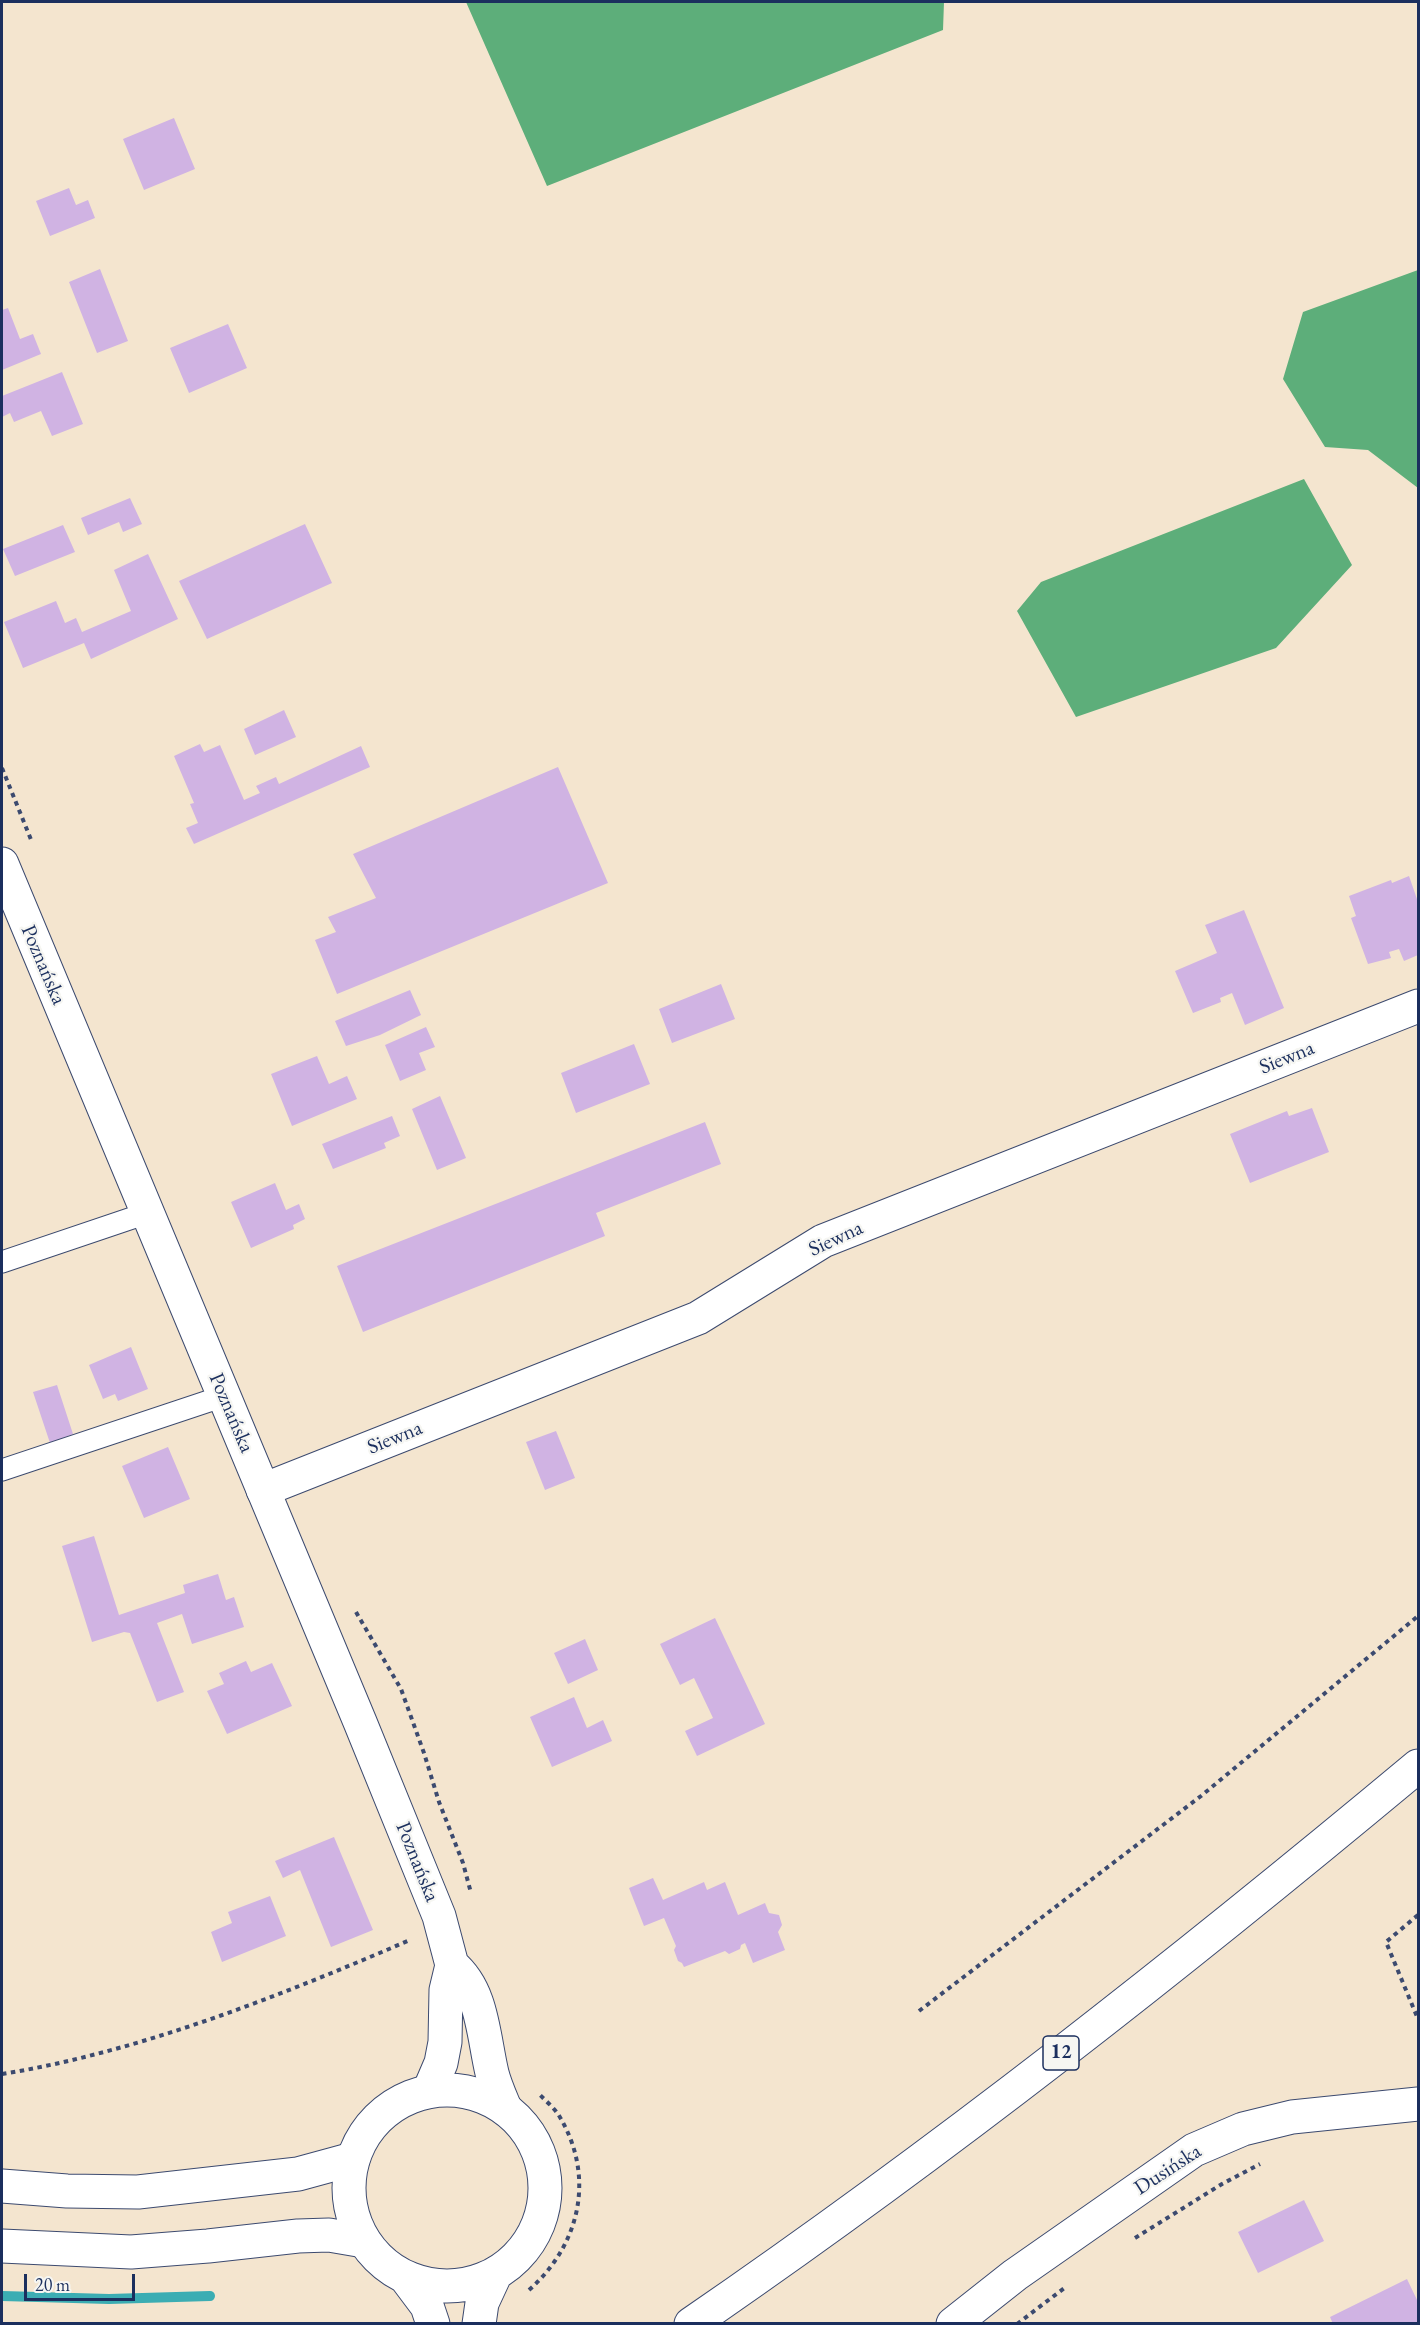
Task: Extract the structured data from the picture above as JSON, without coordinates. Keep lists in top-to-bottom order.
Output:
{
  "streets": {
    "street": [
      "Poznańska",
      "Siewna",
      "12",
      "Dusińska"
    ]
  },
  "crossings": [
    ["Poznańska", "Siewna"]
  ],
  "scale_bar": "20 m"
}
